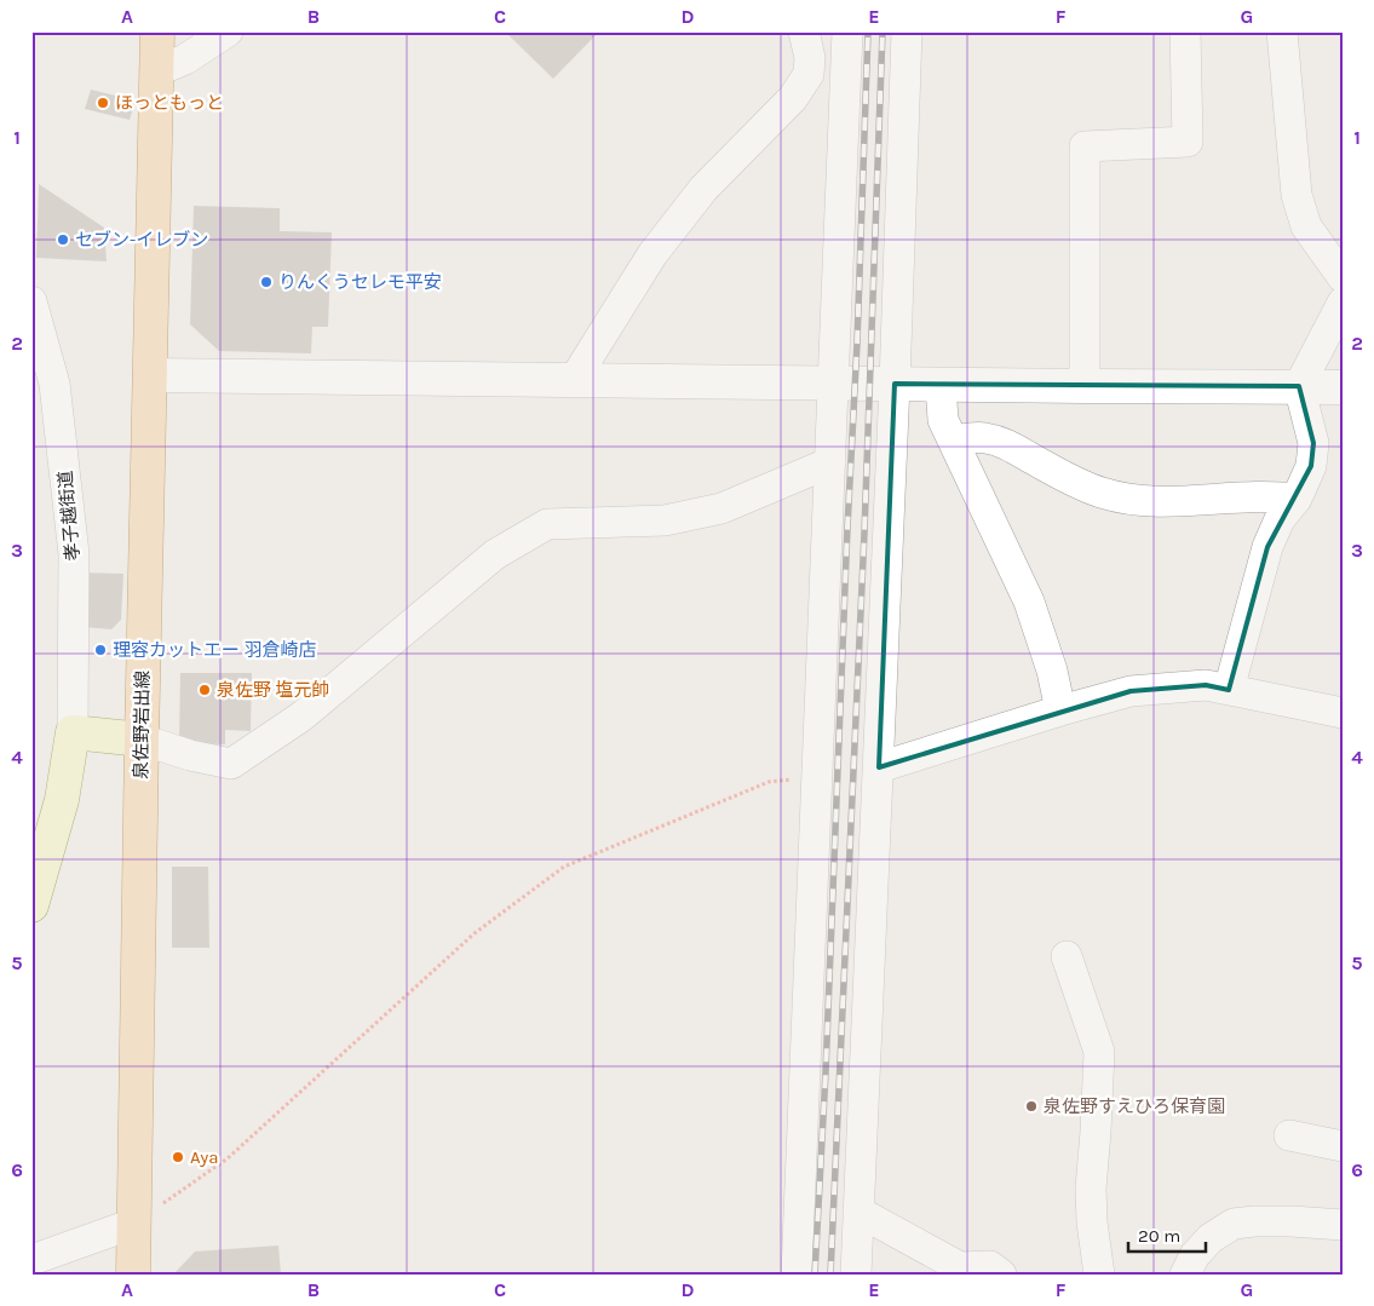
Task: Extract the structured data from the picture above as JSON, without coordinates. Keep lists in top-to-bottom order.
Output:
{
  "streets": {
    "main road": ["泉佐野岩出線"],
    "street": ["孝子越街道"]
  },
  "places": [
    "ほっともっと",
    "セブン-イレブン",
    "りんくうセレモ平安",
    "理容カットエー 羽倉崎店",
    "泉佐野 塩元帥",
    "泉佐野すえひろ保育園",
    "Aya"
  ],
  "scale_bar": "20 m",
  "grid": {
    "columns": [
      "A",
      "B",
      "C",
      "D",
      "E",
      "F",
      "G"
    ],
    "rows": [
      "1",
      "2",
      "3",
      "4",
      "5",
      "6"
    ]
  }
}
